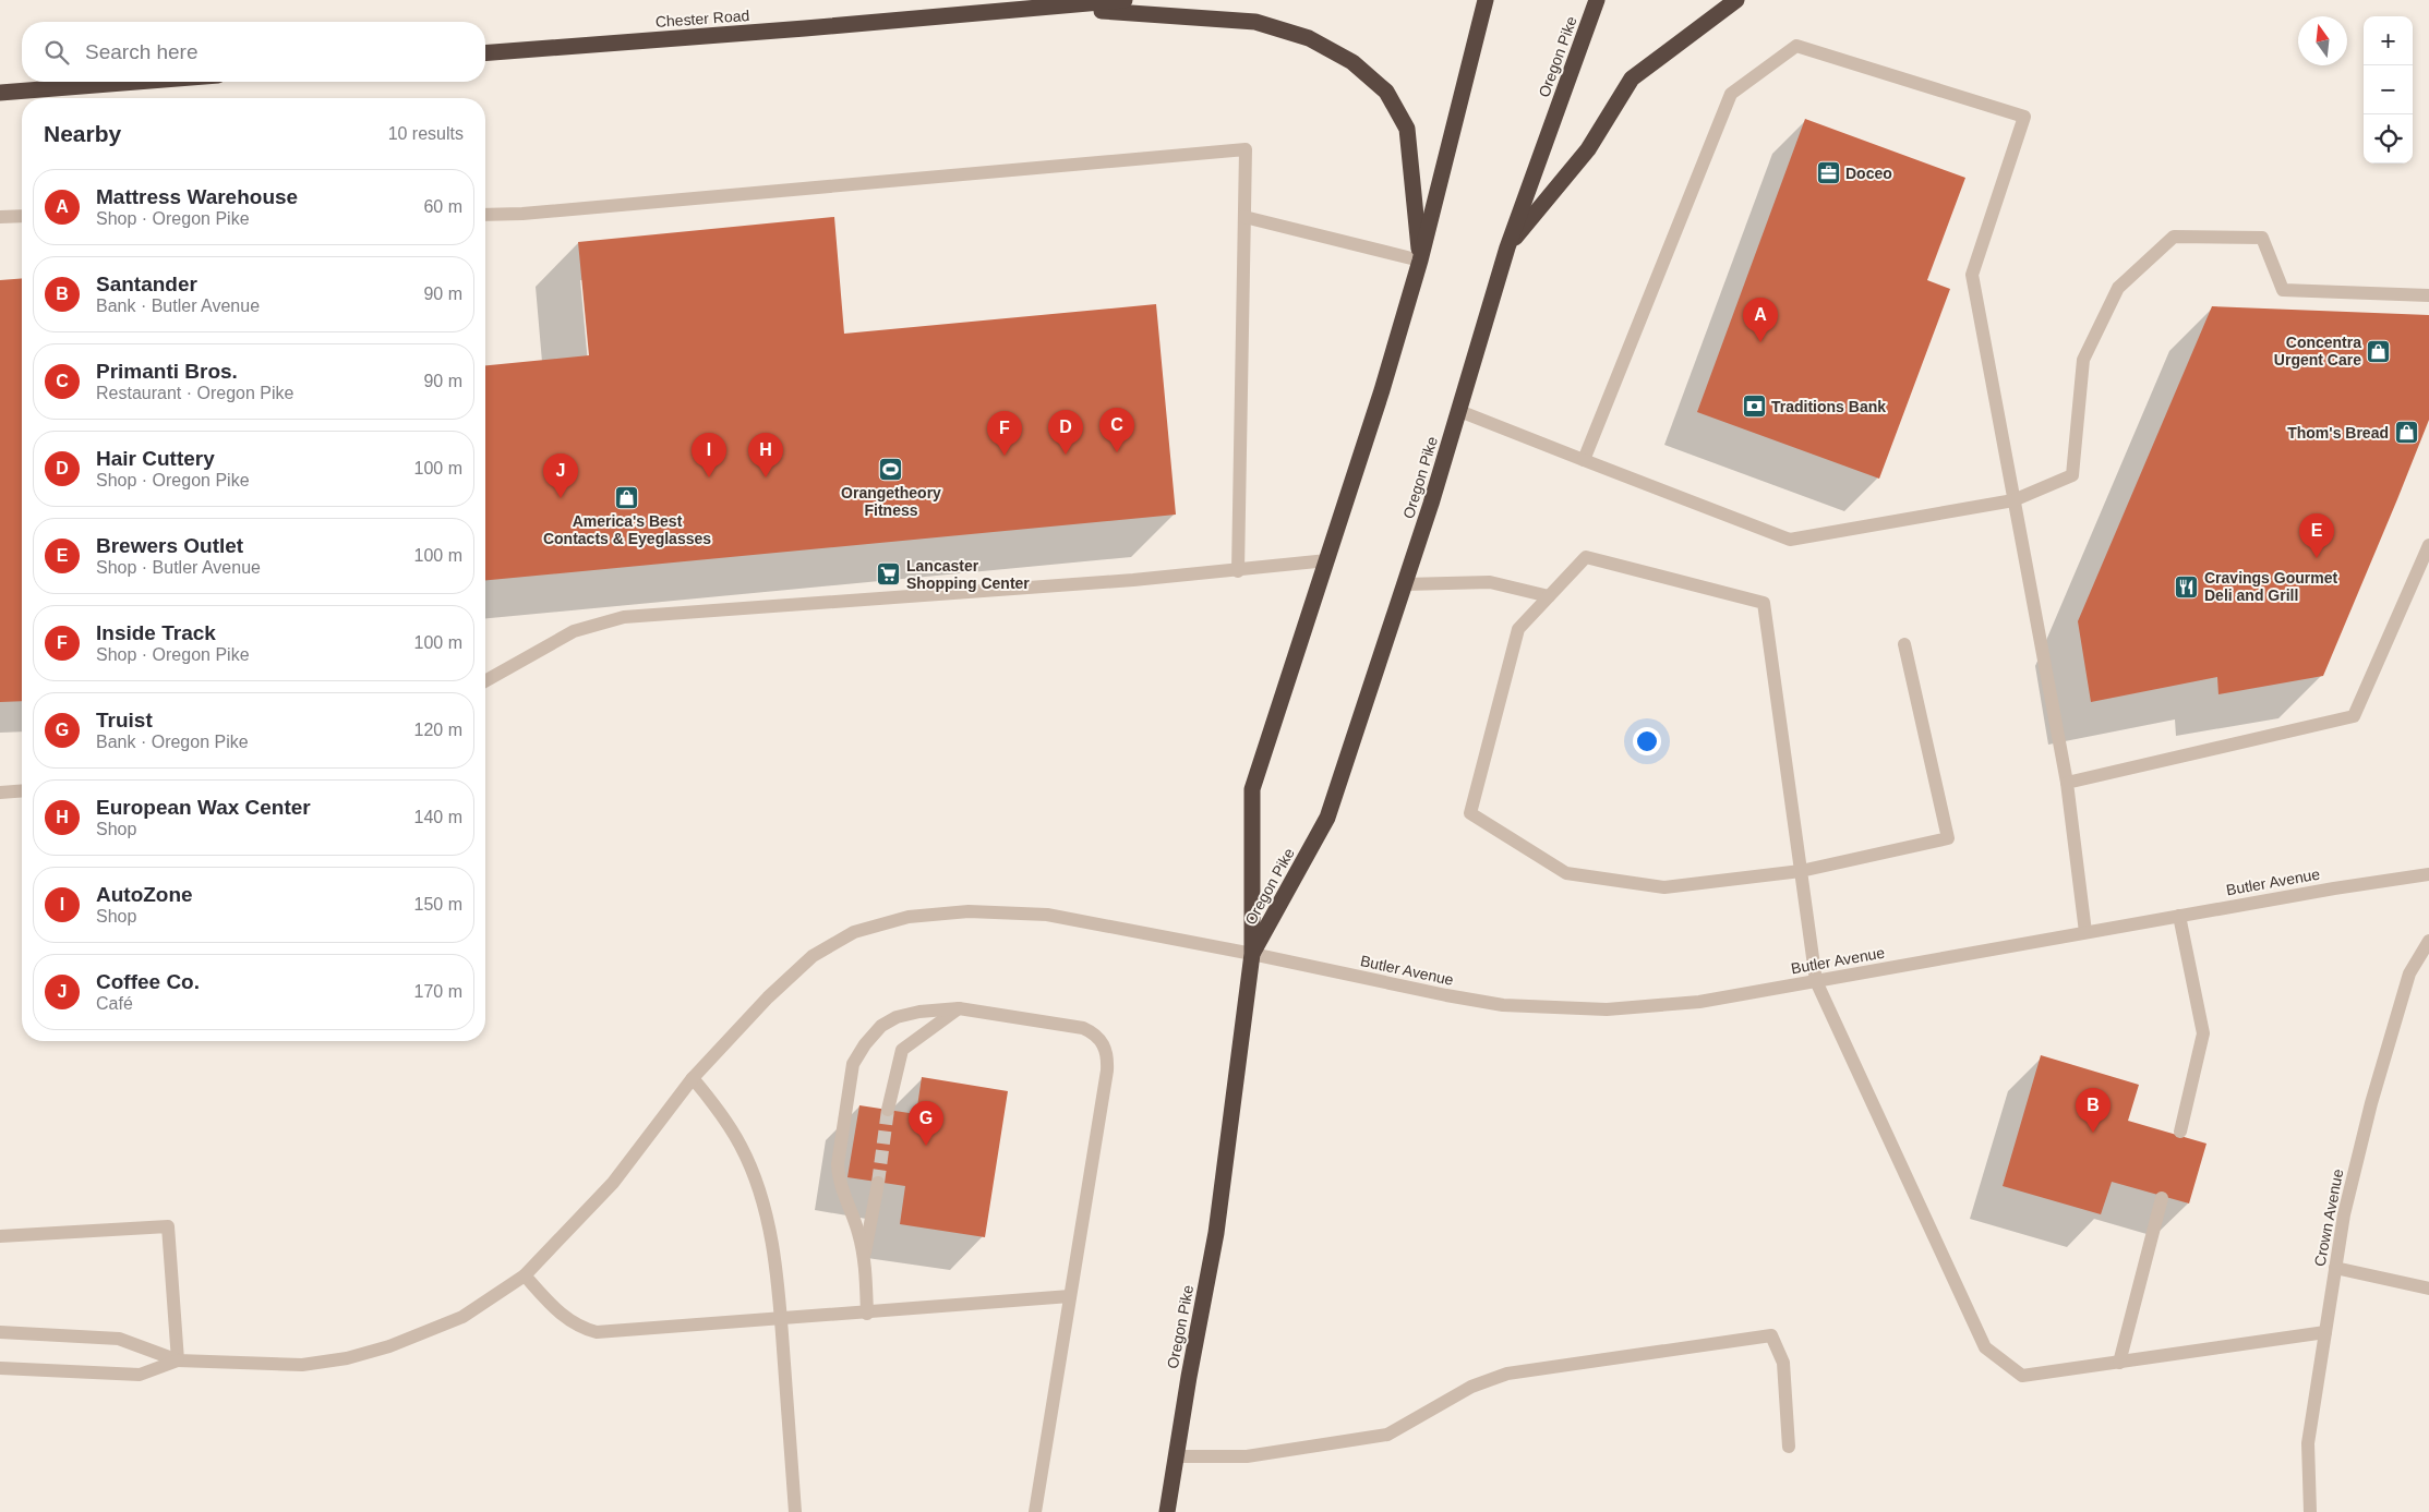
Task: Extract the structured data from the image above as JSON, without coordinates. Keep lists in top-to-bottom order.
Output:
{
  "streets": {
    "highway": ["Chester Road", "Oregon Pike"],
    "street": ["Butler Avenue", "Crown Avenue"]
  },
  "crossings": [
    ["Oregon Pike", "Butler Avenue"]
  ],
  "places": {
    "office": ["Doceo"],
    "shop": ["Concentra Urgent Care", "Thom's Bread", "America's Best Contacts & Eyeglasses"],
    "bank": ["Traditions Bank"],
    "sports": ["Orangetheory Fitness"],
    "supermarket": ["Lancaster Shopping Center"],
    "restaurant": ["Cravings Gourmet Deli and Grill"]
  },
  "north": "top",
  "page": {
    "map_buttons": ["+", "−"],
    "search": "Search here",
    "heading": ["Nearby", "10 results"],
    "list": [
      {
        "mark": "A",
        "name": "Mattress Warehouse",
        "note": "Shop · Oregon Pike",
        "value": "60 m"
      },
      {
        "mark": "B",
        "name": "Santander",
        "note": "Bank · Butler Avenue",
        "value": "90 m"
      },
      {
        "mark": "C",
        "name": "Primanti Bros.",
        "note": "Restaurant · Oregon Pike",
        "value": "90 m"
      },
      {
        "mark": "D",
        "name": "Hair Cuttery",
        "note": "Shop · Oregon Pike",
        "value": "100 m"
      },
      {
        "mark": "E",
        "name": "Brewers Outlet",
        "note": "Shop · Butler Avenue",
        "value": "100 m"
      },
      {
        "mark": "F",
        "name": "Inside Track",
        "note": "Shop · Oregon Pike",
        "value": "100 m"
      },
      {
        "mark": "G",
        "name": "Truist",
        "note": "Bank · Oregon Pike",
        "value": "120 m"
      },
      {
        "mark": "H",
        "name": "European Wax Center",
        "note": "Shop",
        "value": "140 m"
      },
      {
        "mark": "I",
        "name": "AutoZone",
        "note": "Shop",
        "value": "150 m"
      },
      {
        "mark": "J",
        "name": "Coffee Co.",
        "note": "Café",
        "value": "170 m"
      }
    ],
    "pins": [
      "A",
      "C",
      "D",
      "F",
      "H",
      "I",
      "J",
      "E",
      "B",
      "G"
    ]
  }
}
